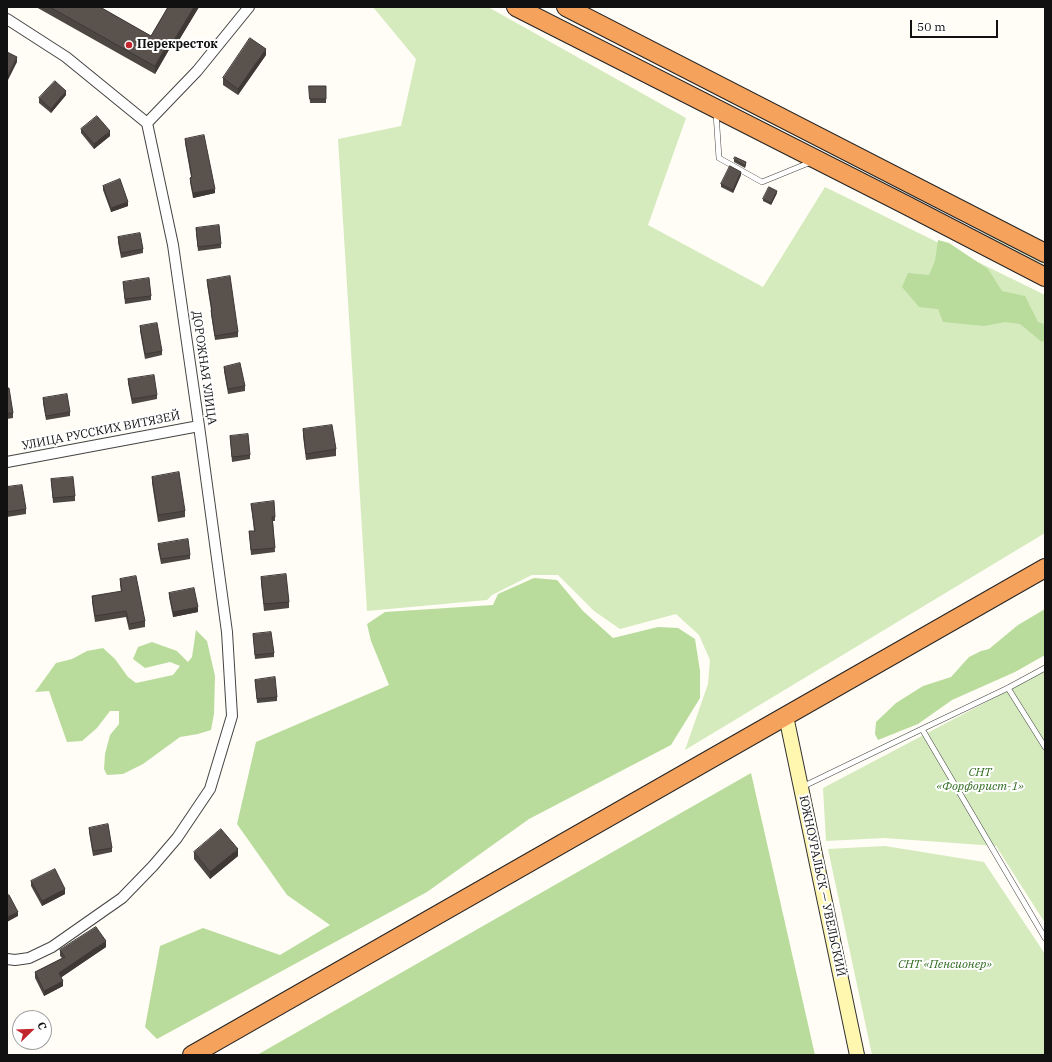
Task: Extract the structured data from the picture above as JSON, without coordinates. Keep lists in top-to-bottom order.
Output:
{
  "streets": {
    "street": ["ДОРОЖНАЯ УЛИЦА", "УЛИЦА РУССКИХ ВИТЯЗЕЙ", "ЮЖНОУРАЛЬСК — УВЕЛЬСКИЙ"]
  },
  "crossings": [
    ["ДОРОЖНАЯ УЛИЦА", "УЛИЦА РУССКИХ ВИТЯЗЕЙ"]
  ],
  "parks": ["СНТ «Форфорист-1»", "СНТ «Пенсионер»"],
  "places": ["Перекресток"],
  "scale_bar": "50 m",
  "north": "top right"
}
